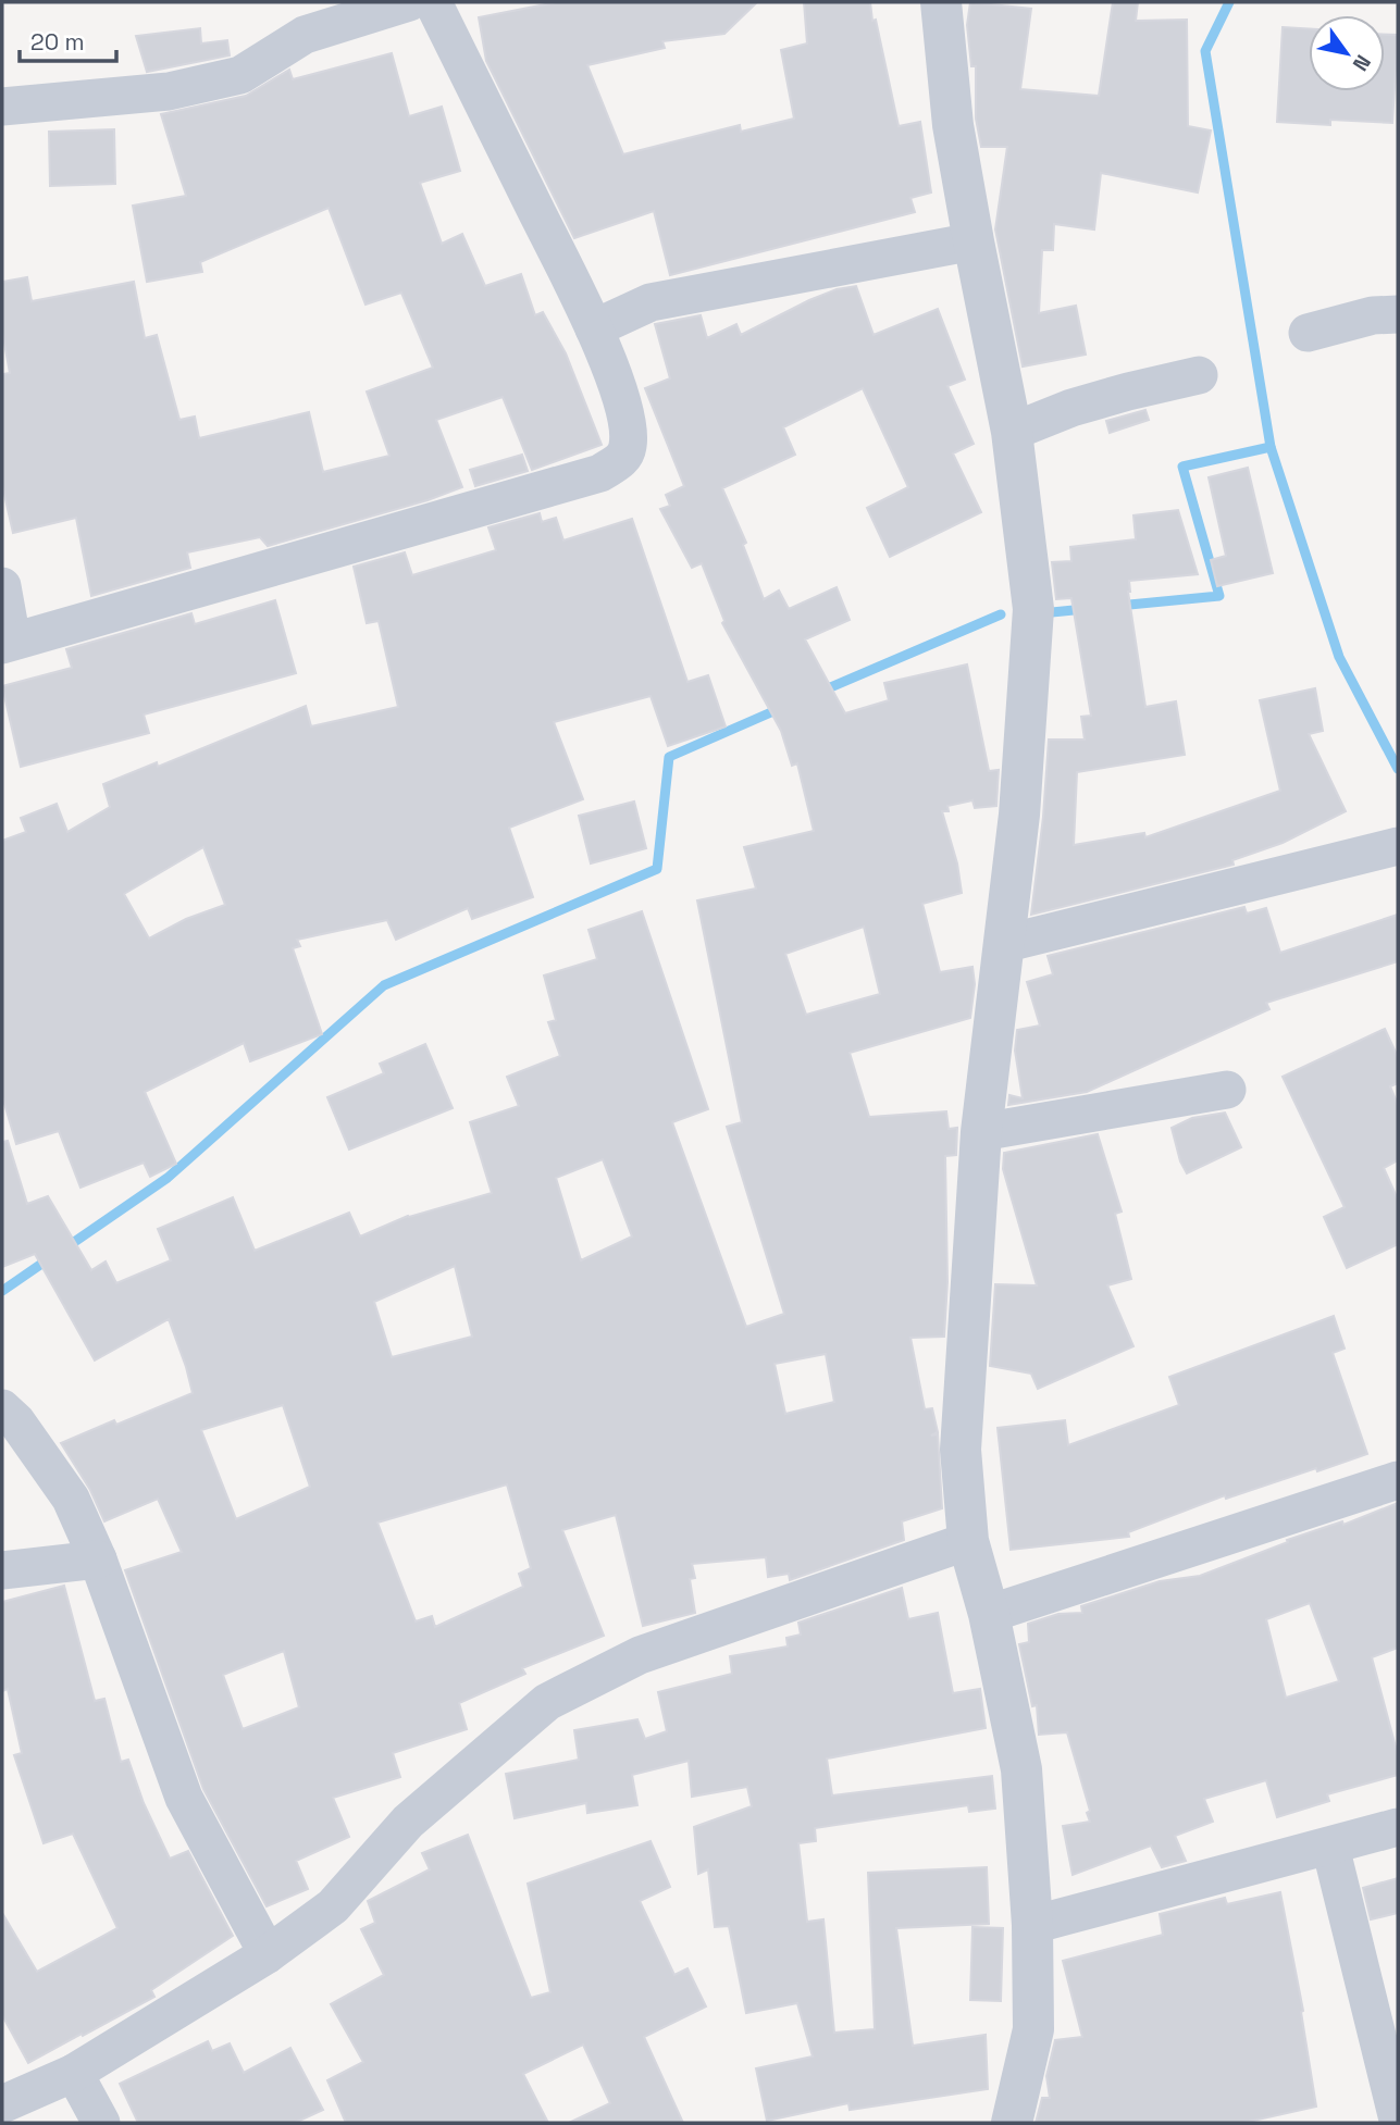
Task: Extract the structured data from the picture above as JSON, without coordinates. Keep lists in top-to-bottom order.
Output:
{
  "scale_bar": "20 m",
  "north": "bottom right"
}
